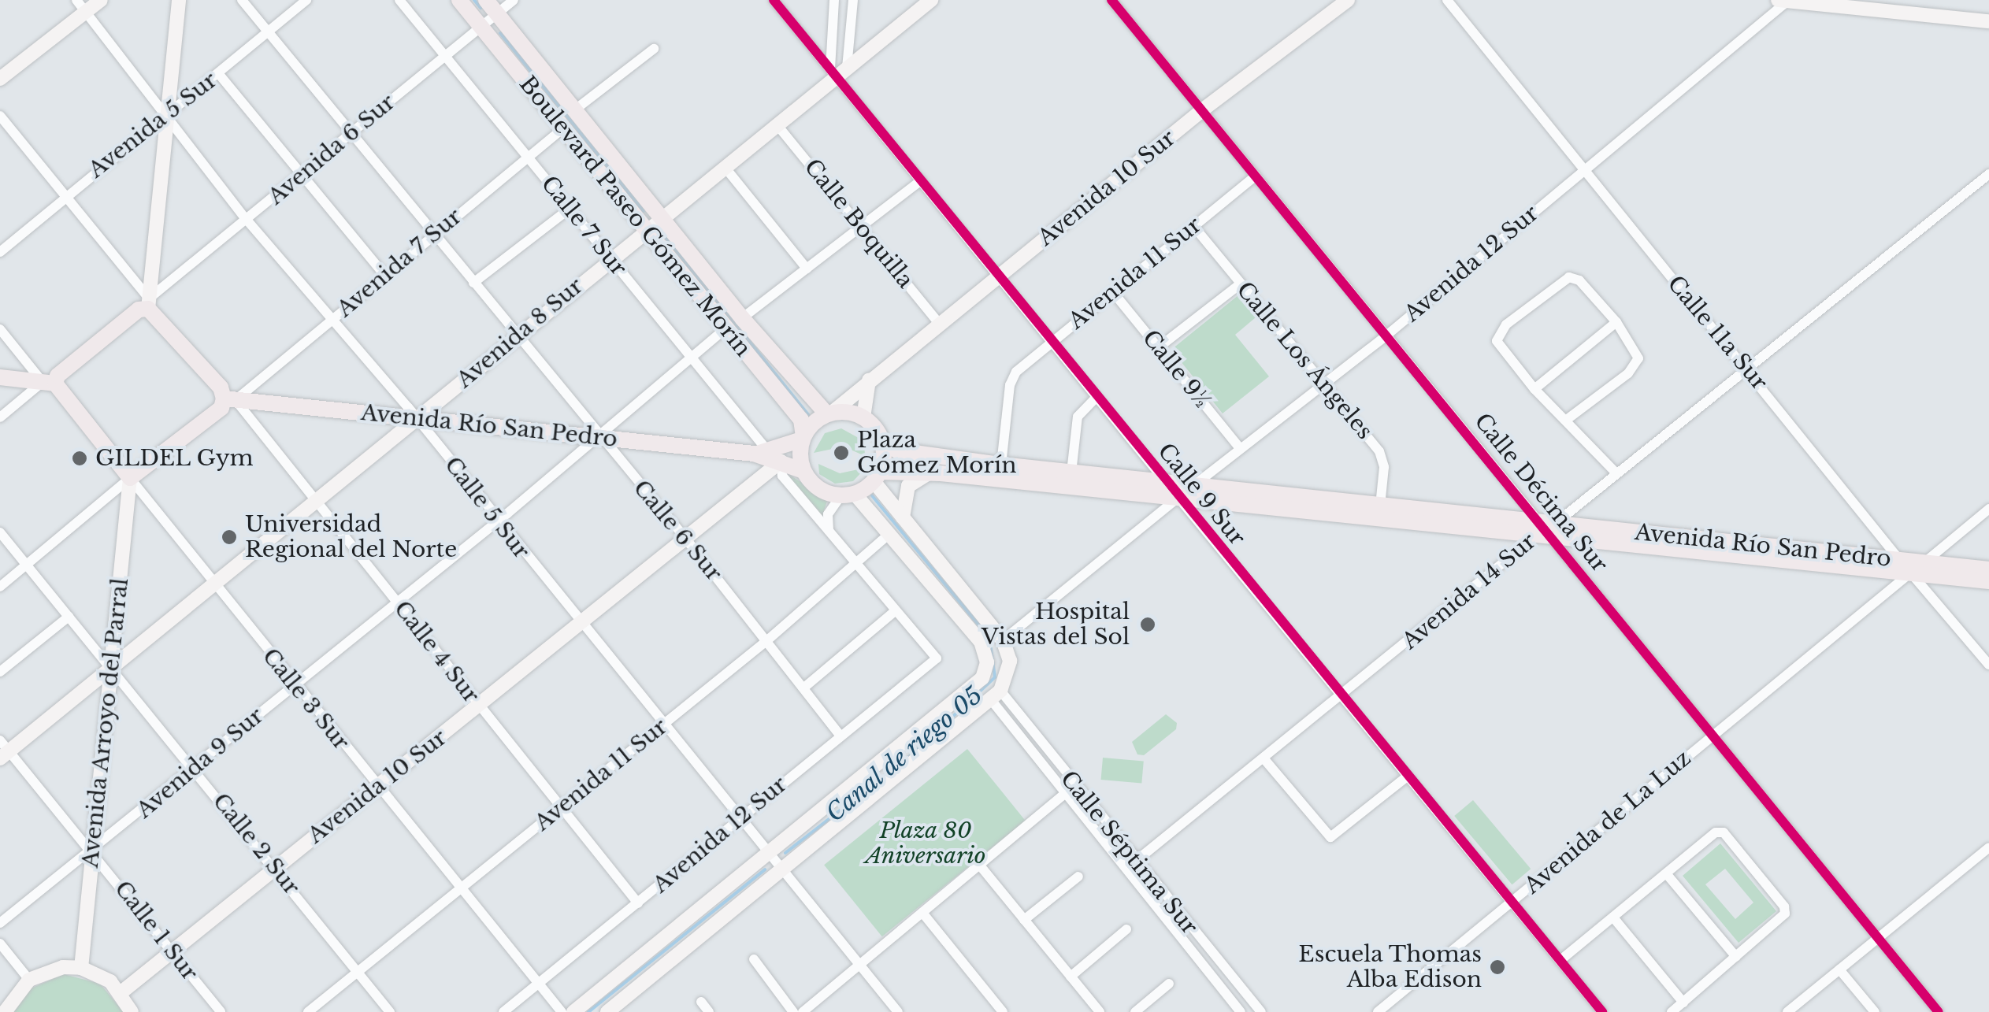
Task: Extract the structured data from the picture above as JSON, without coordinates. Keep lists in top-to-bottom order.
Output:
{
  "streets": {
    "main road": [
      "Avenida 6 Sur",
      "Avenida 10 Sur",
      "Boulevard Paseo Gómez Morín",
      "Avenida 7 Sur",
      "Avenida 8 Sur",
      "Avenida Río San Pedro",
      "Calle 4 Sur",
      "Calle 3 Sur",
      "Avenida Arroyo del Parral"
    ],
    "street": [
      "Avenida 5 Sur",
      "Calle Boquilla",
      "Calle 7 Sur",
      "Avenida 12 Sur",
      "Avenida 11 Sur",
      "Calle 11a Sur",
      "Calle Los Ángeles",
      "Calle 9½",
      "Calle Décima Sur",
      "Calle 9 Sur",
      "Calle 5 Sur",
      "Calle 6 Sur",
      "Avenida 14 Sur",
      "Avenida 9 Sur",
      "Avenida de La Luz",
      "Calle 2 Sur",
      "Calle Séptima Sur",
      "Calle 1 Sur"
    ]
  },
  "crossings": [
    ["Avenida 5 Sur", "Calle 5 Sur"],
    ["Avenida 5 Sur", "Calle 6 Sur"],
    ["Avenida 5 Sur", "Calle 4 Sur"],
    ["Avenida 6 Sur", "Boulevard Paseo Gómez Morín"],
    ["Avenida 6 Sur", "Calle 7 Sur"],
    ["Avenida 6 Sur", "Calle 5 Sur"],
    ["Avenida 6 Sur", "Calle 6 Sur"],
    ["Avenida 6 Sur", "Calle 4 Sur"],
    ["Avenida 6 Sur", "Calle 3 Sur"],
    ["Avenida 10 Sur", "Boulevard Paseo Gómez Morín"],
    ["Avenida 10 Sur", "Calle Boquilla"],
    ["Avenida 10 Sur", "Calle 7 Sur"],
    ["Avenida 10 Sur", "Avenida Río San Pedro"],
    ["Avenida 10 Sur", "Calle Décima Sur"],
    ["Avenida 10 Sur", "Calle 9 Sur"],
    ["Avenida 10 Sur", "Calle 5 Sur"],
    ["Avenida 10 Sur", "Calle 6 Sur"],
    ["Avenida 10 Sur", "Calle 4 Sur"],
    ["Avenida 10 Sur", "Calle 3 Sur"],
    ["Avenida 10 Sur", "Calle 2 Sur"],
    ["Avenida 10 Sur", "Calle 1 Sur"],
    ["Boulevard Paseo Gómez Morín", "Avenida 7 Sur"],
    ["Boulevard Paseo Gómez Morín", "Avenida 8 Sur"],
    ["Boulevard Paseo Gómez Morín", "Avenida Río San Pedro"],
    ["Boulevard Paseo Gómez Morín", "Avenida 9 Sur"],
    ["Calle Boquilla", "Avenida 8 Sur"],
    ["Calle 7 Sur", "Avenida 7 Sur"],
    ["Calle 7 Sur", "Avenida 12 Sur"],
    ["Calle 7 Sur", "Avenida 11 Sur"],
    ["Calle 7 Sur", "Avenida 8 Sur"],
    ["Calle 7 Sur", "Avenida Río San Pedro"],
    ["Calle 7 Sur", "Avenida 9 Sur"],
    ["Avenida 7 Sur", "Avenida Río San Pedro"],
    ["Avenida 7 Sur", "Calle 5 Sur"],
    ["Avenida 7 Sur", "Calle 6 Sur"],
    ["Avenida 7 Sur", "Calle 4 Sur"],
    ["Avenida 7 Sur", "Calle 3 Sur"],
    ["Avenida 7 Sur", "Avenida Arroyo del Parral"],
    ["Avenida 7 Sur", "Calle 2 Sur"],
    ["Avenida 12 Sur", "Calle 11a Sur"],
    ["Avenida 12 Sur", "Calle Los Ángeles"],
    ["Avenida 12 Sur", "Calle 9½"],
    ["Avenida 12 Sur", "Avenida Río San Pedro"],
    ["Avenida 12 Sur", "Calle Décima Sur"],
    ["Avenida 12 Sur", "Calle 9 Sur"],
    ["Avenida 12 Sur", "Calle 5 Sur"],
    ["Avenida 12 Sur", "Calle 6 Sur"],
    ["Avenida 12 Sur", "Calle 4 Sur"],
    ["Avenida 12 Sur", "Calle 3 Sur"],
    ["Avenida 11 Sur", "Calle Los Ángeles"],
    ["Avenida 11 Sur", "Calle 9½"],
    ["Avenida 11 Sur", "Avenida Río San Pedro"],
    ["Avenida 11 Sur", "Calle Décima Sur"],
    ["Avenida 11 Sur", "Calle 9 Sur"],
    ["Avenida 11 Sur", "Calle 5 Sur"],
    ["Avenida 11 Sur", "Calle 6 Sur"],
    ["Avenida 11 Sur", "Calle 4 Sur"],
    ["Avenida 11 Sur", "Calle 3 Sur"],
    ["Avenida 11 Sur", "Calle 2 Sur"],
    ["Avenida 8 Sur", "Avenida Río San Pedro"],
    ["Avenida 8 Sur", "Calle 9 Sur"],
    ["Avenida 8 Sur", "Calle 5 Sur"],
    ["Avenida 8 Sur", "Calle 6 Sur"],
    ["Avenida 8 Sur", "Calle 4 Sur"],
    ["Avenida 8 Sur", "Calle 3 Sur"],
    ["Avenida 8 Sur", "Avenida Arroyo del Parral"],
    ["Avenida 8 Sur", "Calle 2 Sur"],
    ["Avenida 8 Sur", "Calle 1 Sur"],
    ["Calle 11a Sur", "Avenida Río San Pedro"],
    ["Calle 11a Sur", "Avenida 14 Sur"],
    ["Calle 11a Sur", "Avenida de La Luz"],
    ["Calle Los Ángeles", "Avenida Río San Pedro"],
    ["Avenida Río San Pedro", "Calle Décima Sur"],
    ["Avenida Río San Pedro", "Calle 9 Sur"],
    ["Avenida Río San Pedro", "Calle 5 Sur"],
    ["Avenida Río San Pedro", "Calle 6 Sur"],
    ["Avenida Río San Pedro", "Avenida 14 Sur"],
    ["Avenida Río San Pedro", "Calle 4 Sur"],
    ["Avenida Río San Pedro", "Avenida 9 Sur"],
    ["Avenida Río San Pedro", "Avenida de La Luz"],
    ["Calle Décima Sur", "Avenida 14 Sur"],
    ["Calle Décima Sur", "Avenida de La Luz"],
    ["Calle 9 Sur", "Avenida 14 Sur"],
    ["Calle 9 Sur", "Avenida de La Luz"],
    ["Calle 5 Sur", "Avenida 9 Sur"],
    ["Calle 6 Sur", "Avenida 9 Sur"],
    ["Avenida 14 Sur", "Calle Séptima Sur"],
    ["Calle 4 Sur", "Avenida 9 Sur"],
    ["Calle 3 Sur", "Avenida Arroyo del Parral"],
    ["Calle 3 Sur", "Avenida 9 Sur"],
    ["Avenida Arroyo del Parral", "Avenida 9 Sur"],
    ["Avenida Arroyo del Parral", "Calle 2 Sur"],
    ["Avenida Arroyo del Parral", "Calle 1 Sur"],
    ["Avenida 9 Sur", "Calle 2 Sur"],
    ["Avenida 9 Sur", "Calle 1 Sur"]
  ],
  "water": ["Canal de riego 05"],
  "parks": ["Plaza 80 Aniversario"],
  "places": [
    "Plaza Gómez Morín",
    "GILDEL Gym",
    "Universidad Regional del Norte",
    "Hospital Vistas del Sol",
    "Escuela Thomas Alba Edison"
  ]
}
